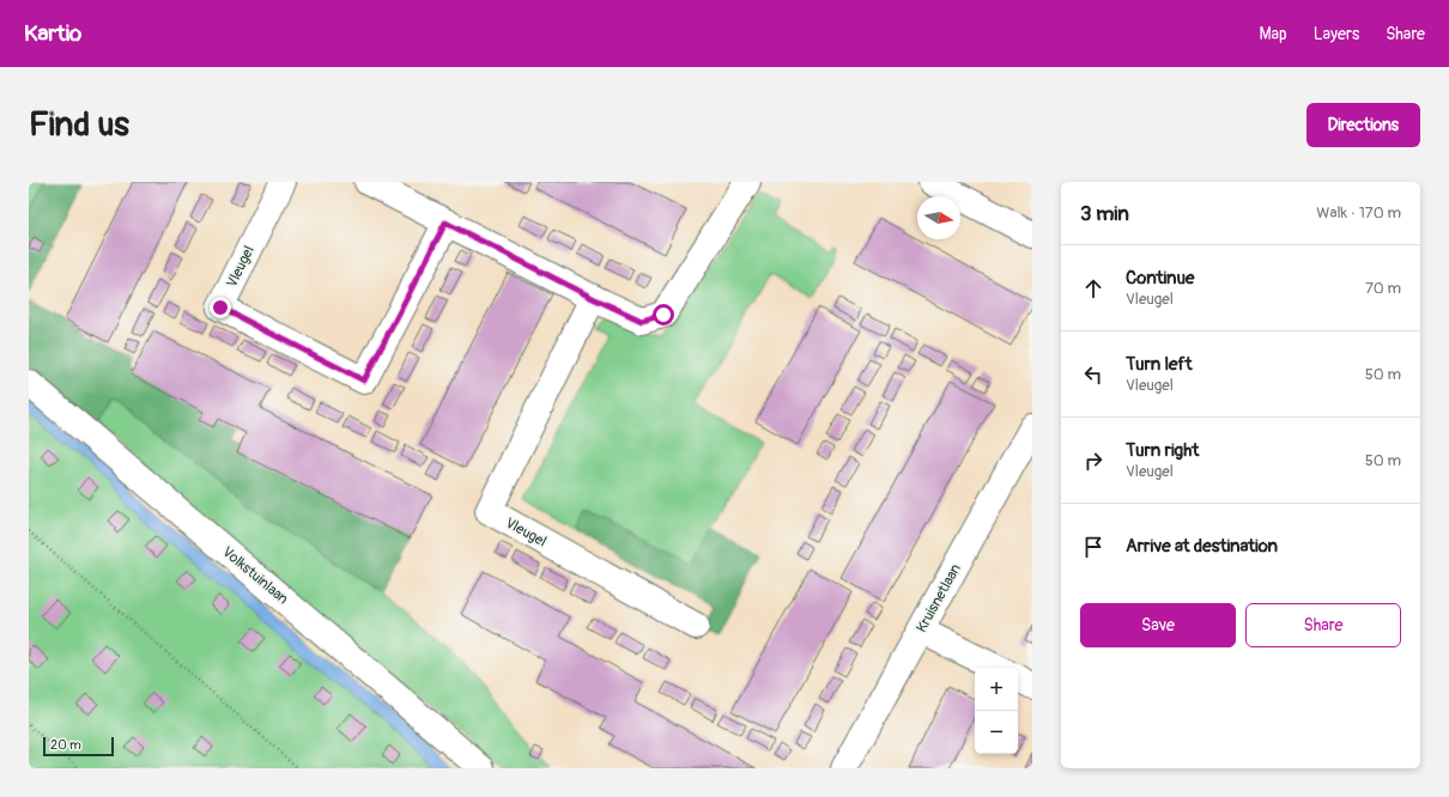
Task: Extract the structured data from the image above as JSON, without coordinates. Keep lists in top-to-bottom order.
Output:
{
  "streets": {
    "street": ["Vleugel", "Volkstuinlaan", "Kruisnetlaan"]
  },
  "scale_bar": "20 m",
  "north": "right",
  "page": {
    "header": "Kartio",
    "nav": ["Map", "Layers", "Share"],
    "buttons": [
      "Directions",
      ["Save", "Share"]
    ],
    "title": "Find us",
    "heading": ["3 min", "Walk · 170 m"],
    "list": [
      ["Continue", "Vleugel", "70 m"],
      ["Turn left", "Vleugel", "50 m"],
      ["Turn right", "Vleugel", "50 m"],
      "Arrive at destination"
    ],
    "map_buttons": ["+", "−"],
    "scale": "20 m"
  }
}
